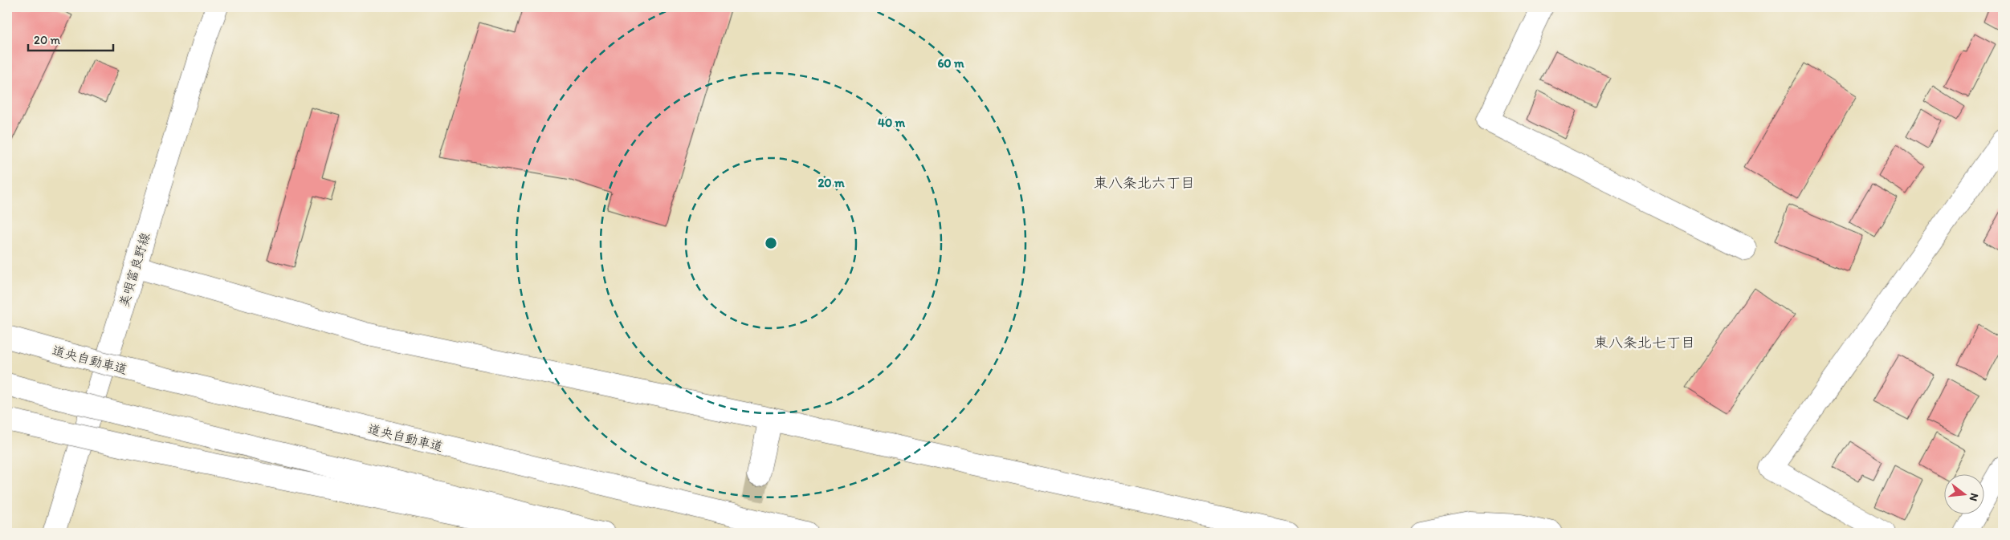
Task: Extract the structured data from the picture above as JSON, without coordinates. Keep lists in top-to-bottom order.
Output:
{
  "streets": {
    "main road": ["美唄富良野線", "道央自動車道"]
  },
  "districts": ["東八条北六丁目", "東八条北七丁目"],
  "scale_bar": "20 m",
  "north": "right",
  "rings": ["60 m", "40 m", "20 m"]
}
